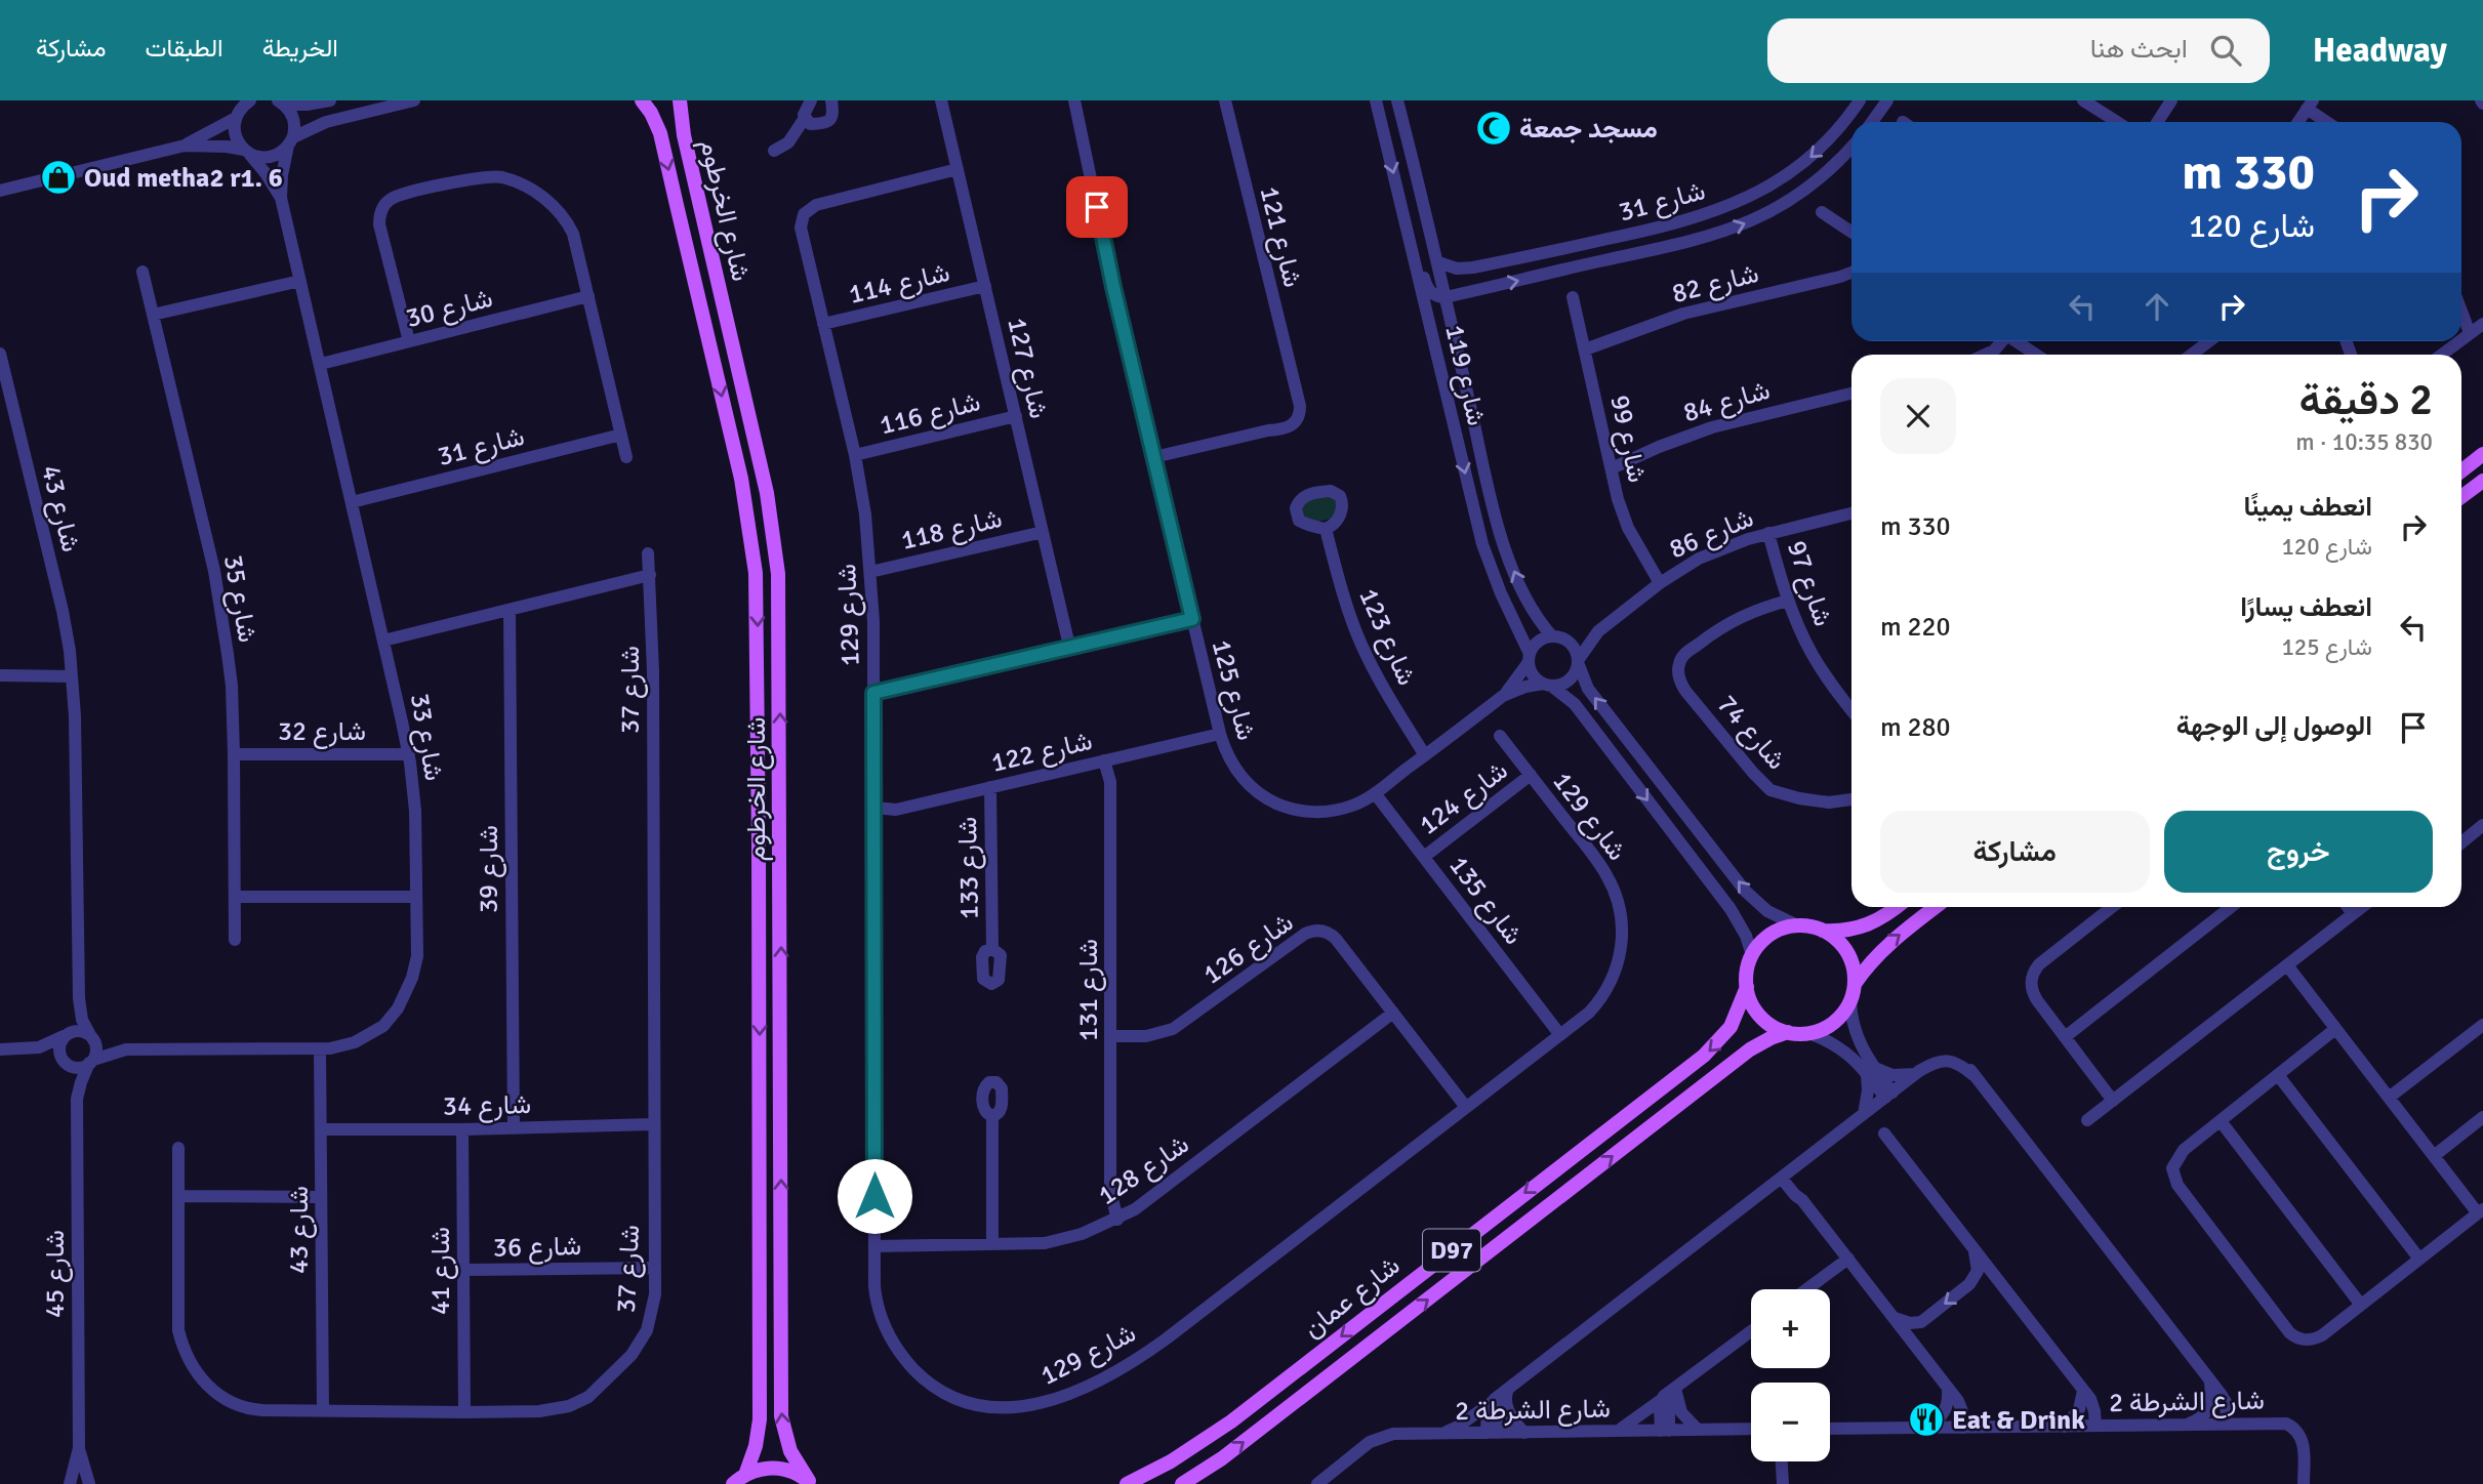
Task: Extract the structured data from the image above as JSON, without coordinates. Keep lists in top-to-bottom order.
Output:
{
  "streets": {
    "main road": ["شارع الخرطوم", "D97", "شارع عمان"],
    "street": [
      "شارع 31",
      "شارع 121",
      "شارع 114",
      "شارع 82",
      "شارع 30",
      "شارع 127",
      "شارع 119",
      "شارع 84",
      "شارع 116",
      "شارع 99",
      "شارع 43",
      "شارع 118",
      "شارع 86",
      "شارع 97",
      "شارع 35",
      "شارع 129",
      "شارع 123",
      "شارع 37",
      "شارع 125",
      "شارع 32",
      "شارع 74",
      "شارع 33",
      "شارع 122",
      "شارع 124",
      "شارع 133",
      "شارع 39",
      "شارع 135",
      "شارع 126",
      "شارع 131",
      "شارع 34",
      "شارع 128",
      "شارع 36",
      "شارع 41",
      "شارع 45",
      "شارع الشرطة 2"
    ]
  },
  "crossings": [
    ["شارع 31", "شارع 119"],
    ["شارع 31", "شارع 33"],
    ["شارع 121", "شارع 125"],
    ["شارع 114", "شارع 127"],
    ["شارع 114", "شارع 129"],
    ["شارع 82", "شارع 99"],
    ["شارع 30", "شارع 33"],
    ["شارع 127", "شارع 116"],
    ["شارع 127", "شارع 118"],
    ["شارع 127", "شارع 129"],
    ["شارع 119", "شارع 86"],
    ["شارع 119", "شارع 125"],
    ["شارع 84", "شارع 99"],
    ["شارع 116", "شارع 129"],
    ["شارع 99", "شارع 86"],
    ["شارع 43", "شارع 37"],
    ["شارع 43", "شارع 33"],
    ["شارع 43", "شارع 34"],
    ["شارع 118", "شارع 129"],
    ["شارع 86", "شارع 97"],
    ["شارع 86", "شارع 125"],
    ["شارع 97", "شارع 74"],
    ["شارع 35", "شارع 32"],
    ["شارع 129", "شارع 122"],
    ["شارع 129", "شارع 124"],
    ["شارع 129", "شارع 135"],
    ["شارع 129", "شارع 126"],
    ["شارع 129", "شارع 128"],
    ["شارع 123", "شارع 125"],
    ["شارع 37", "شارع 34"],
    ["شارع 37", "شارع 36"],
    ["شارع 37", "شارع 41"],
    ["شارع 125", "شارع 122"],
    ["شارع 125", "شارع 135"],
    ["شارع 32", "شارع 33"],
    ["شارع 33", "شارع 45"],
    ["شارع 122", "شارع 133"],
    ["شارع 122", "شارع 131"],
    ["شارع 124", "شارع 135"],
    ["شارع 39", "شارع 34"],
    ["شارع 126", "شارع 131"],
    ["شارع 126", "شارع 128"],
    ["شارع 131", "شارع 128"],
    ["شارع 34", "شارع 41"],
    ["شارع 36", "شارع 41"]
  ],
  "places": {
    "mosque": ["مسجد جمعة"],
    "shop": ["Oud metha2 r1. 6"],
    "restaurant": ["Eat & Drink"]
  },
  "page": {
    "header": "Headway",
    "search": "ابحث هنا",
    "nav": ["الخريطة", "الطبقات", "مشاركة"],
    "turn": ["330 m", "شارع 120"],
    "heading": ["2 دقيقة", "830 m · 10:35"],
    "list": [
      {
        "name": "انعطف يمينًا",
        "note": "شارع 120",
        "value": "330 m"
      },
      {
        "name": "انعطف يسارًا",
        "note": "شارع 125",
        "value": "220 m"
      },
      {
        "name": "الوصول إلى الوجهة",
        "value": "280 m"
      }
    ],
    "buttons": ["خروج", "مشاركة"],
    "map_buttons": ["+", "−"]
  }
}
